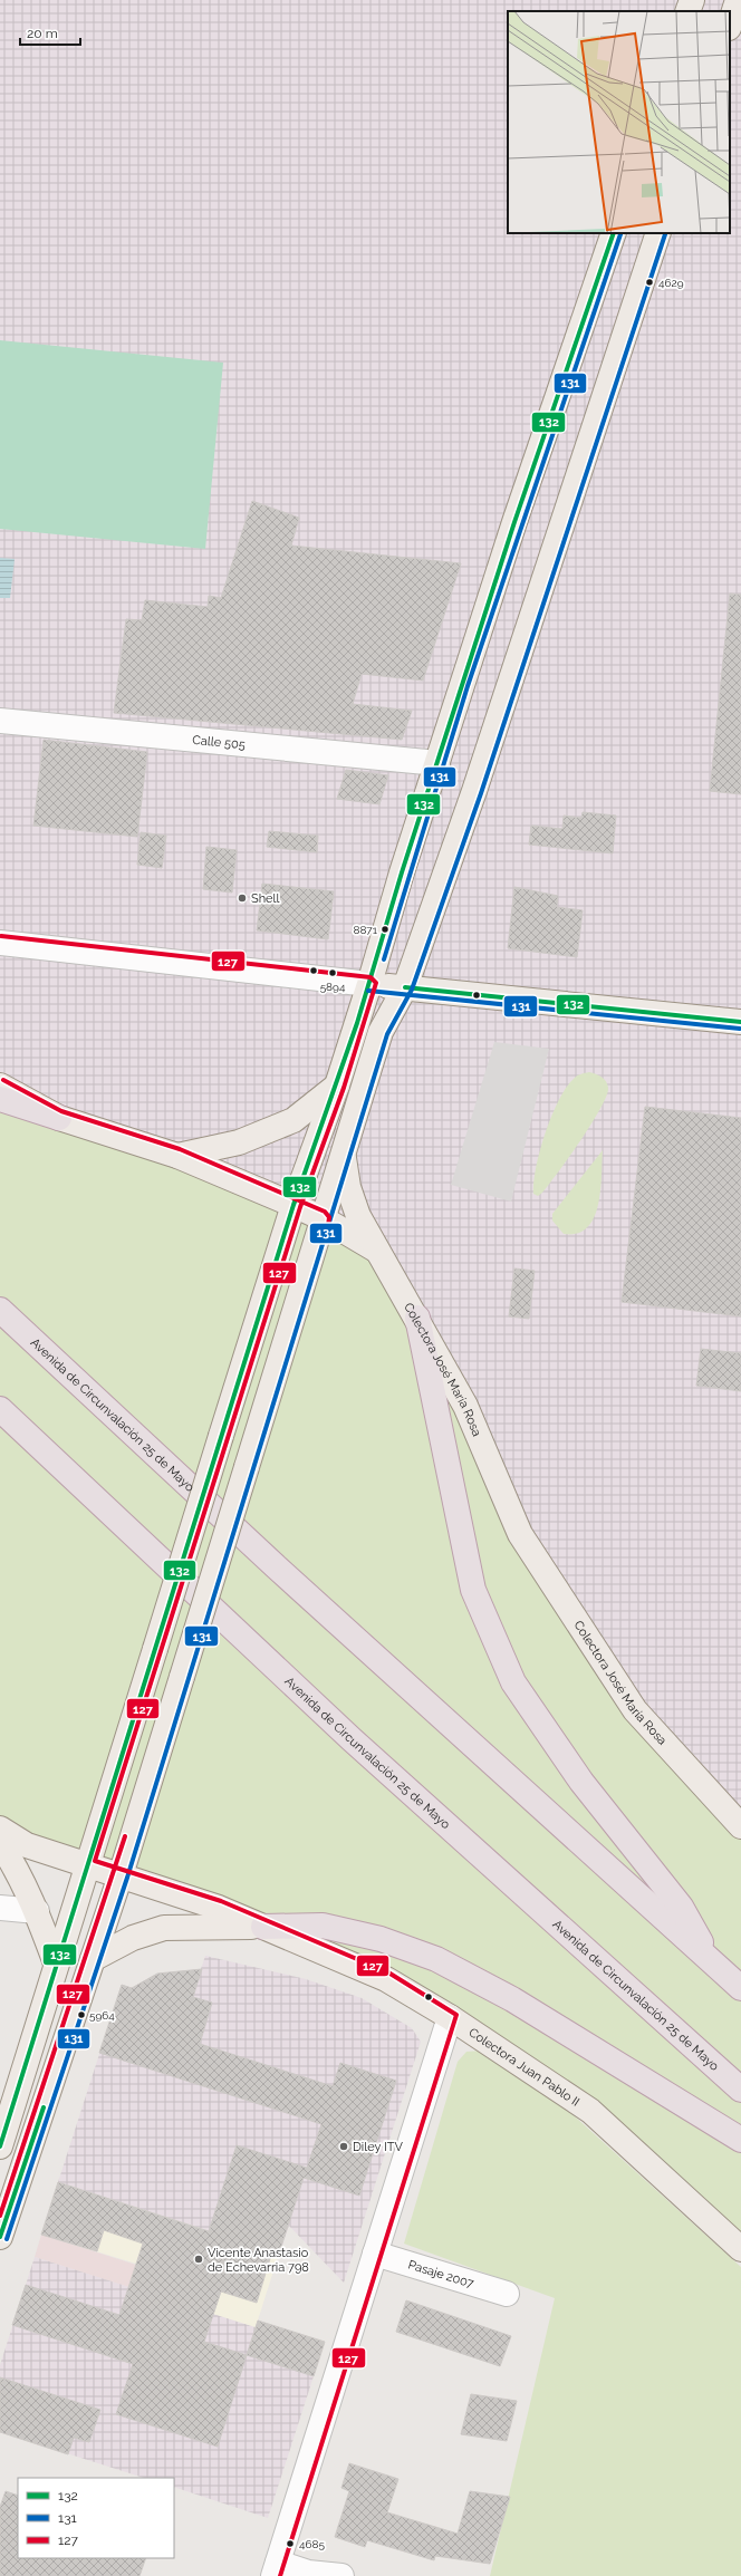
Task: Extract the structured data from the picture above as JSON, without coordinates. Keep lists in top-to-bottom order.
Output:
{
  "streets": {
    "highway": ["Avenida de Circunvalación 25 de Mayo"],
    "main road": ["Colectora José María Rosa", "Colectora Juan Pablo II"],
    "street": ["Calle 505", "Pasaje 2007"]
  },
  "places": [
    "4629",
    "Shell",
    "8871",
    "5894",
    "5964",
    "Diley ITV",
    "Vicente Anastasio de Echevarria 798",
    "4685"
  ],
  "lines": ["transit line 132", "transit line 131", "transit line 127"],
  "legend": ["132", "131", "127"],
  "scale_bar": "20 m"
}
